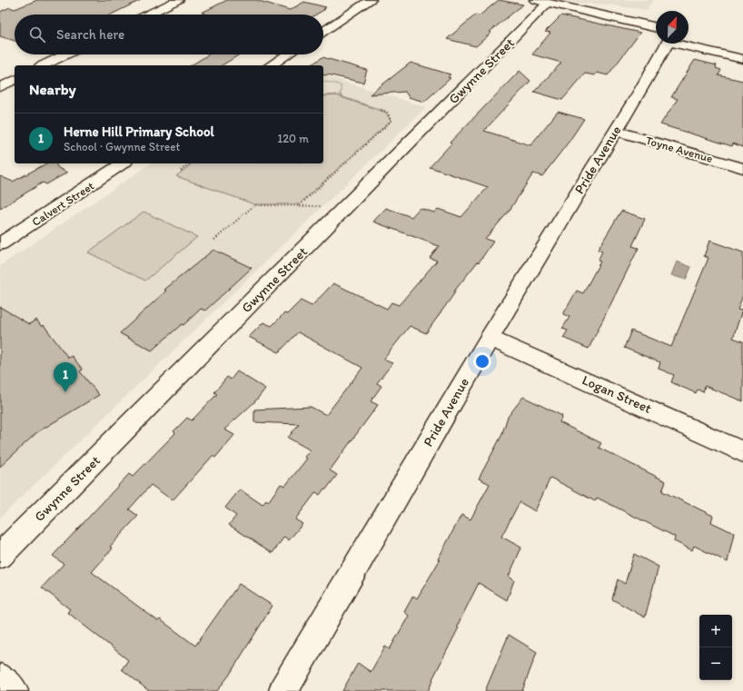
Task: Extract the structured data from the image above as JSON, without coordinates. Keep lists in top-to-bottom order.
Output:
{
  "streets": {
    "street": [
      "Gwynne Street",
      "Toyne Avenue",
      "Pride Avenue",
      "Calvert Street",
      "Logan Street"
    ]
  },
  "crossings": [
    ["Toyne Avenue", "Pride Avenue"],
    ["Pride Avenue", "Logan Street"]
  ],
  "north": "top right",
  "page": {
    "search": "Search here",
    "heading": "Nearby",
    "list": [
      {
        "mark": "1",
        "name": "Herne Hill Primary School",
        "note": "School · Gwynne Street",
        "value": "120 m"
      }
    ],
    "pins": "1",
    "map_buttons": ["+", "−"]
  }
}
